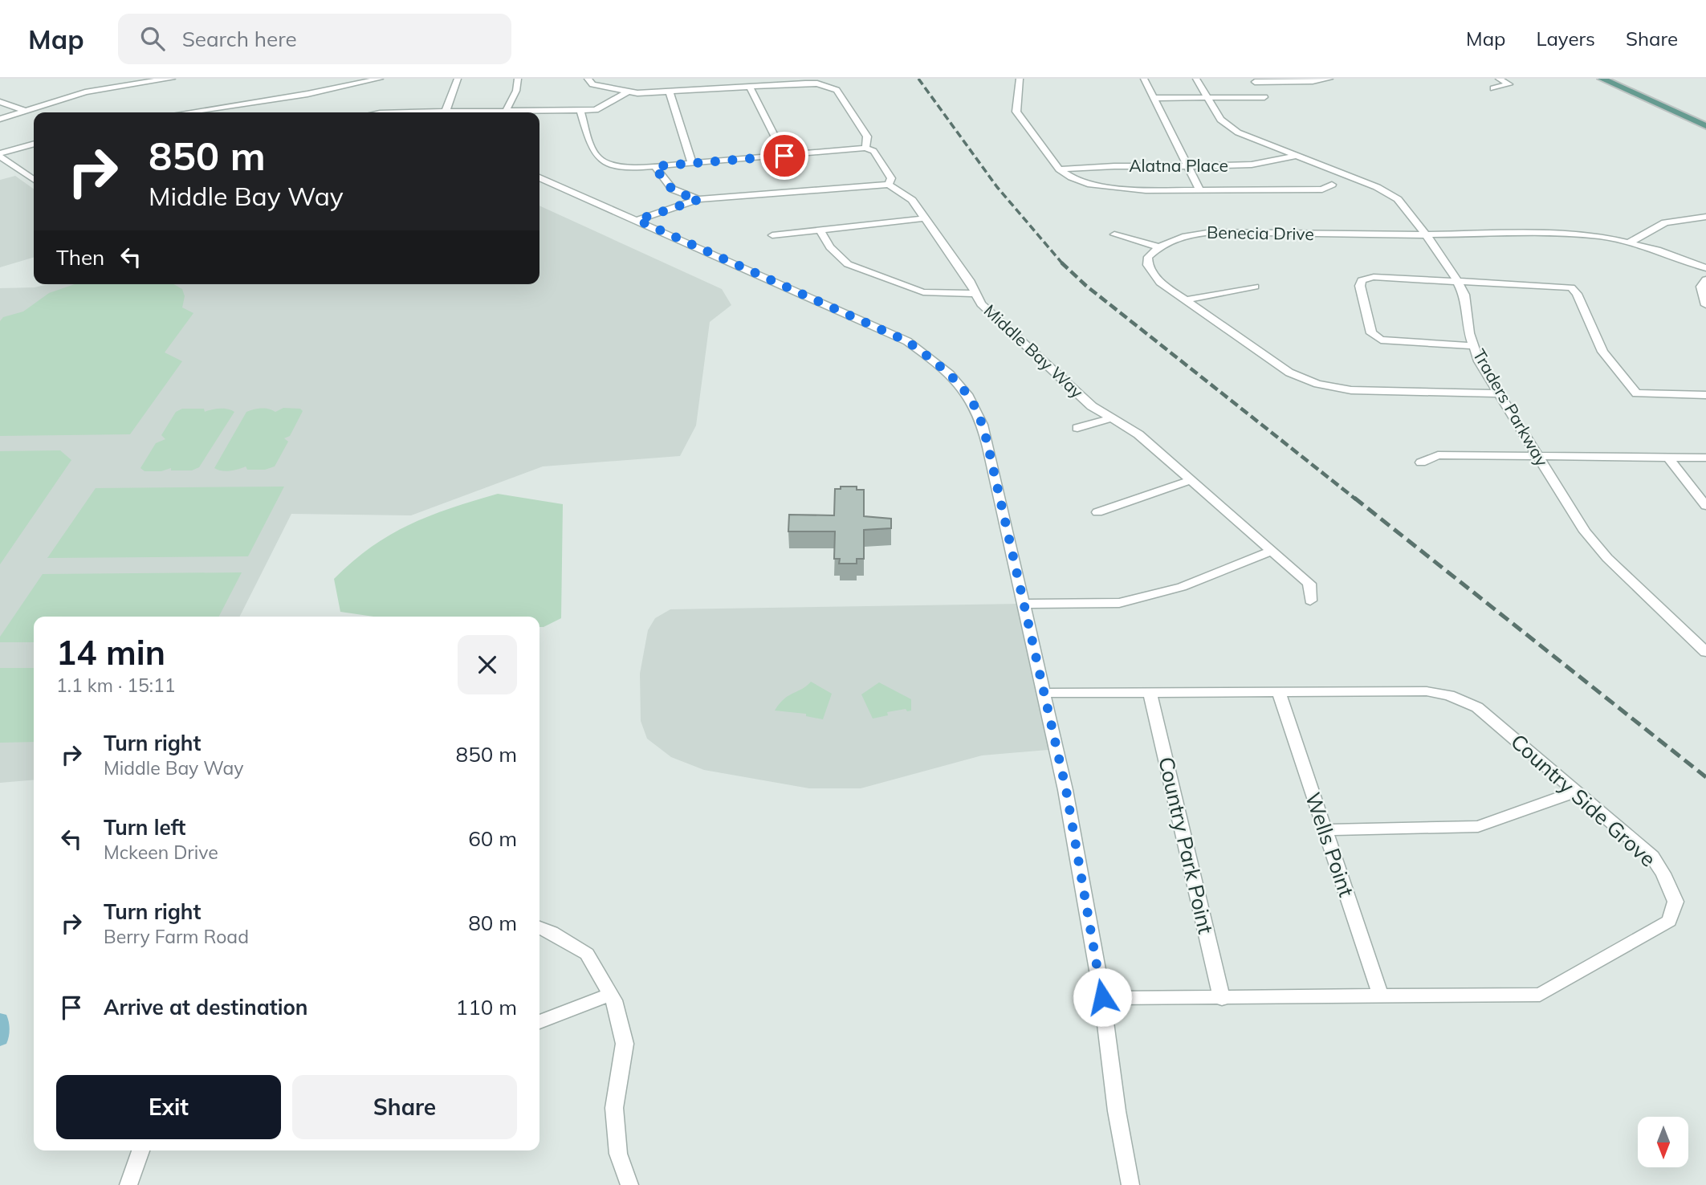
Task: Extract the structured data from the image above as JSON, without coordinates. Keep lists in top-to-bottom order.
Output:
{
  "streets": {
    "street": [
      "Alatna Place",
      "Benecia Drive",
      "Middle Bay Way",
      "Traders Parkway",
      "Country Side Grove",
      "Wells Point",
      "Country Park Point"
    ]
  },
  "crossings": [
    ["Alatna Place", "Traders Parkway"],
    ["Benecia Drive", "Traders Parkway"],
    ["Country Side Grove", "Wells Point"],
    ["Country Side Grove", "Country Park Point"]
  ],
  "north": "bottom",
  "page": {
    "header": "Map",
    "search": "Search here",
    "nav": ["Map", "Layers", "Share"],
    "turn": ["850 m", "Middle Bay Way"],
    "then": "Then",
    "heading": ["14 min", "1.1 km · 15:11"],
    "list": [
      {
        "name": "Turn right",
        "note": "Middle Bay Way",
        "value": "850 m"
      },
      {
        "name": "Turn left",
        "note": "Mckeen Drive",
        "value": "60 m"
      },
      {
        "name": "Turn right",
        "note": "Berry Farm Road",
        "value": "80 m"
      },
      {
        "name": "Arrive at destination",
        "value": "110 m"
      }
    ],
    "buttons": ["Exit", "Share"]
  }
}
